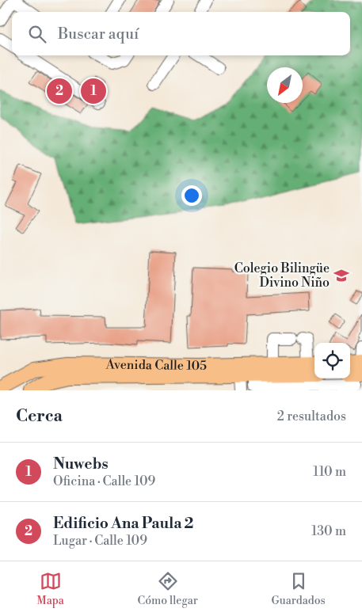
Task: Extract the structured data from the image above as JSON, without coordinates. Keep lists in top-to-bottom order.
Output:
{
  "streets": {
    "main road": ["Avenida Calle 105"]
  },
  "places": {
    "school or university": ["Colegio Bilingüe Divino Niño"]
  },
  "north": "bottom left",
  "page": {
    "search": "Buscar aquí",
    "pins": ["1", "2"],
    "heading": ["Cerca", "2 resultados"],
    "list": [
      {
        "mark": "1",
        "name": "Nuwebs",
        "note": "Oficina · Calle 109",
        "value": "110 m"
      },
      {
        "mark": "2",
        "name": "Edificio Ana Paula 2",
        "note": "Lugar · Calle 109",
        "value": "130 m"
      }
    ],
    "nav": ["Mapa", "Cómo llegar", "Guardados"]
  }
}
